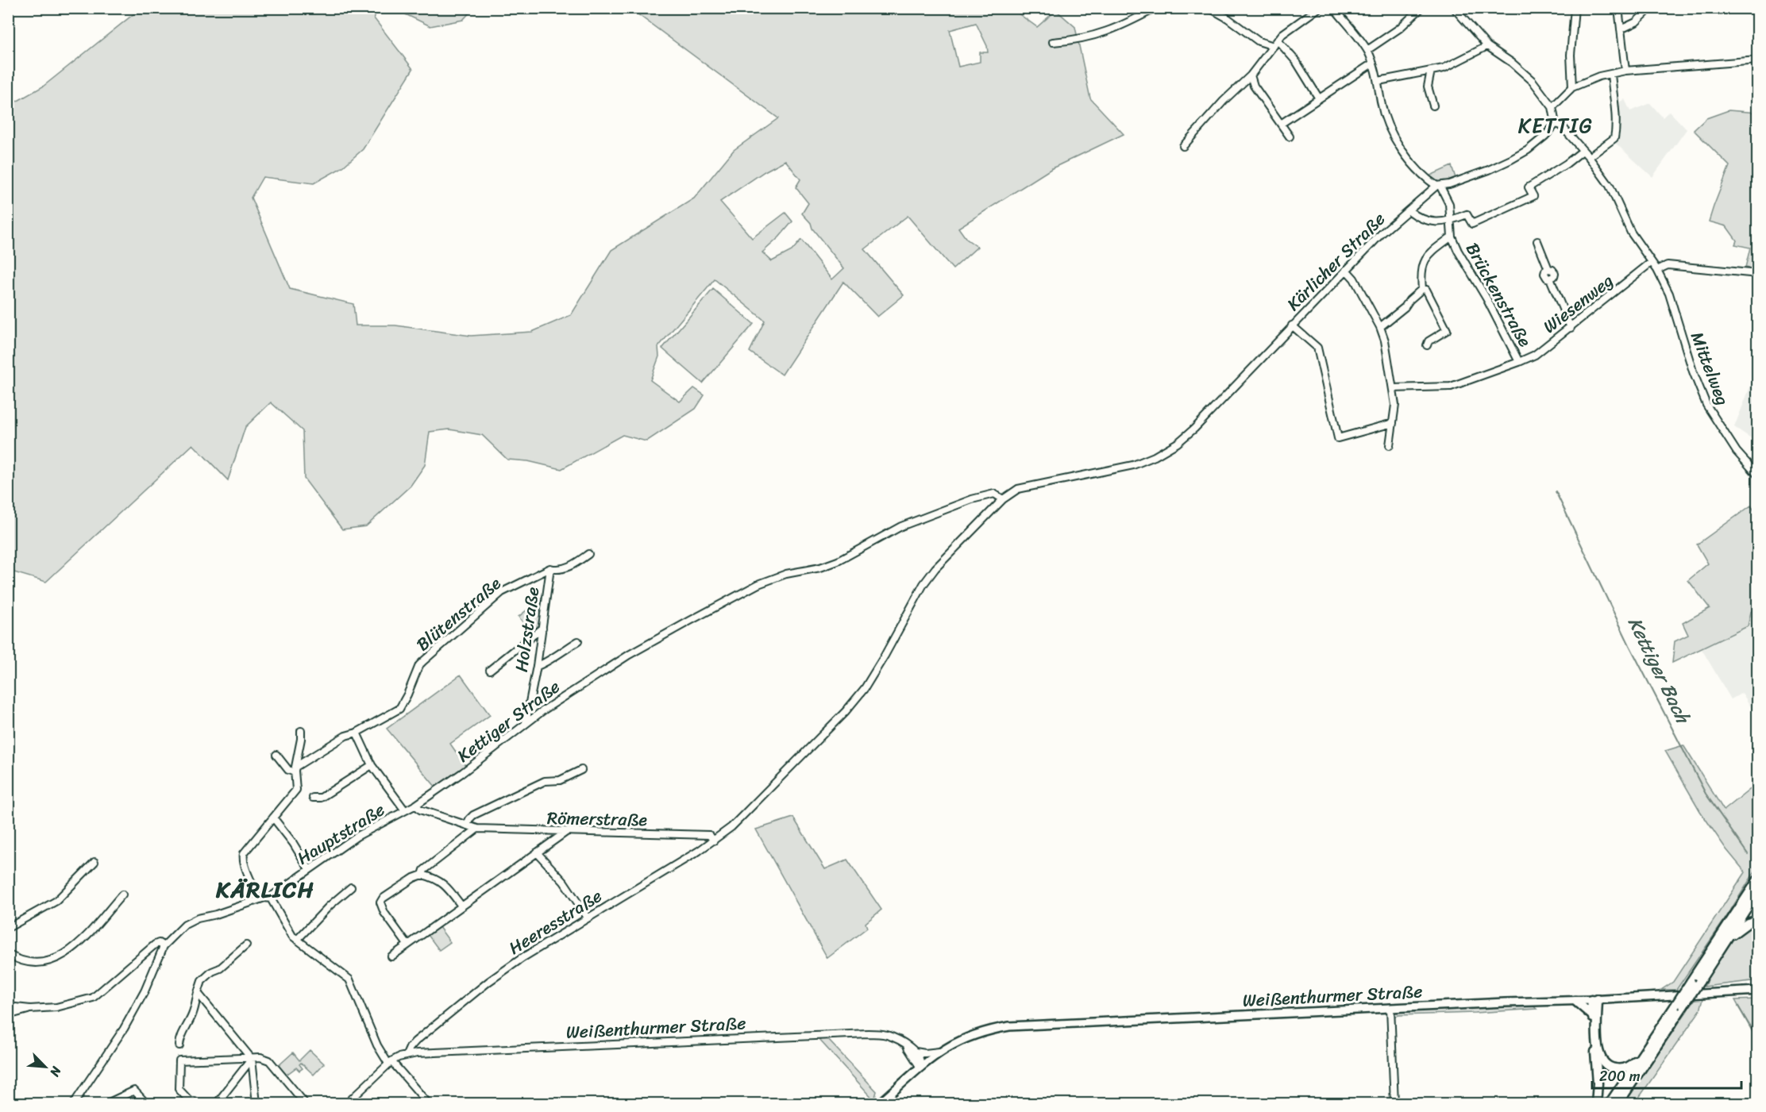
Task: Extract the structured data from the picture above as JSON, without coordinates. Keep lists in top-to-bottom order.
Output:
{
  "streets": {
    "main road": ["Weißenthurmer Straße"],
    "street": [
      "Kärlicher Straße",
      "Brückenstraße",
      "Wiesenweg",
      "Mittelweg",
      "Blütenstraße",
      "Holzstraße",
      "Kettiger Straße",
      "Römerstraße",
      "Hauptstraße",
      "Heeresstraße"
    ]
  },
  "crossings": [
    ["Kärlicher Straße", "Brückenstraße"],
    ["Kärlicher Straße", "Kettiger Straße"],
    ["Kärlicher Straße", "Heeresstraße"],
    ["Brückenstraße", "Wiesenweg"],
    ["Wiesenweg", "Mittelweg"],
    ["Blütenstraße", "Holzstraße"],
    ["Holzstraße", "Kettiger Straße"],
    ["Kettiger Straße", "Römerstraße"],
    ["Kettiger Straße", "Hauptstraße"],
    ["Kettiger Straße", "Heeresstraße"],
    ["Römerstraße", "Heeresstraße"],
    ["Heeresstraße", "Weißenthurmer Straße"]
  ],
  "districts": ["KETTIG", "KÄRLICH"],
  "water": ["Kettiger Bach"],
  "scale_bar": "200 m",
  "north": "bottom right"
}
